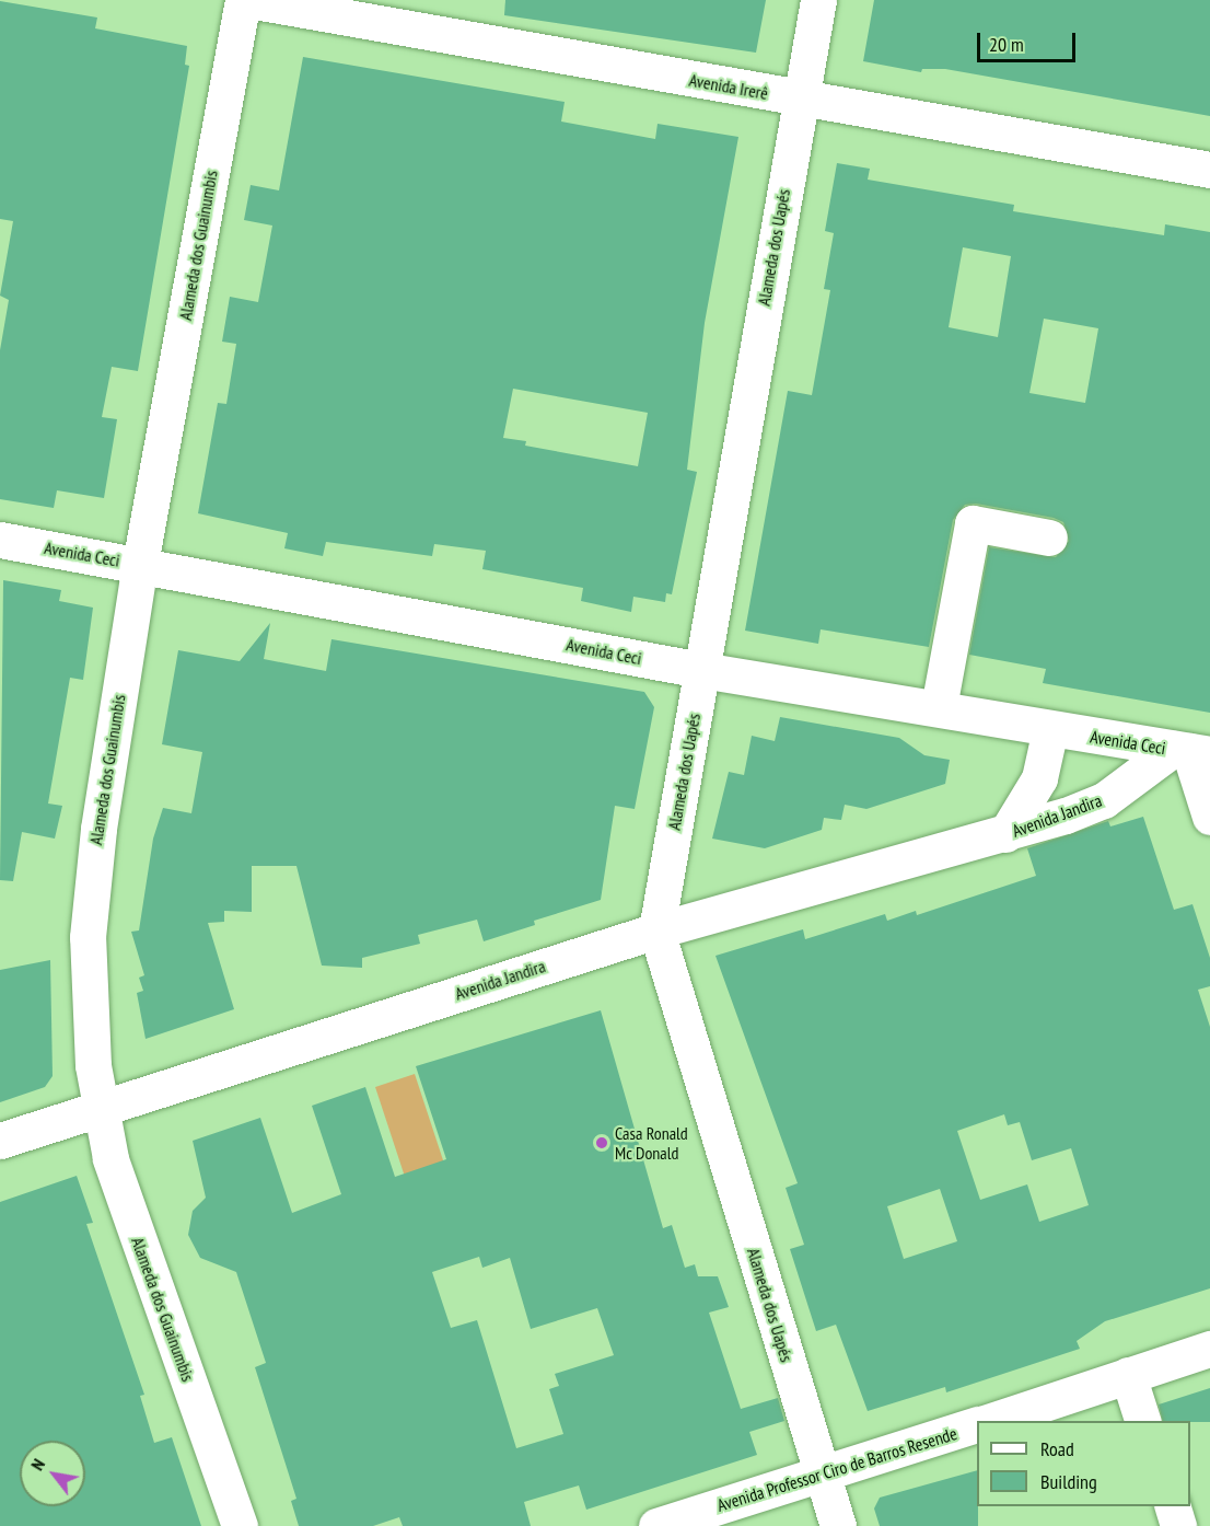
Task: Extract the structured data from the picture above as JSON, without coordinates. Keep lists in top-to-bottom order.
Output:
{
  "streets": {
    "street": [
      "Avenida Irerê",
      "Alameda dos Guainumbis",
      "Alameda dos Uapés",
      "Avenida Ceci",
      "Avenida Jandira",
      "Avenida Professor Ciro de Barros Resende"
    ]
  },
  "crossings": [
    ["Avenida Irerê", "Alameda dos Guainumbis"],
    ["Avenida Irerê", "Alameda dos Uapés"],
    ["Alameda dos Guainumbis", "Avenida Ceci"],
    ["Alameda dos Guainumbis", "Avenida Jandira"],
    ["Alameda dos Uapés", "Avenida Ceci"],
    ["Alameda dos Uapés", "Avenida Jandira"],
    ["Alameda dos Uapés", "Avenida Professor Ciro de Barros Resende"],
    ["Avenida Ceci", "Avenida Jandira"]
  ],
  "places": ["Casa Ronald Mc Donald"],
  "legend": ["Road", "Building"],
  "scale_bar": "20 m",
  "north": "top left"
}
